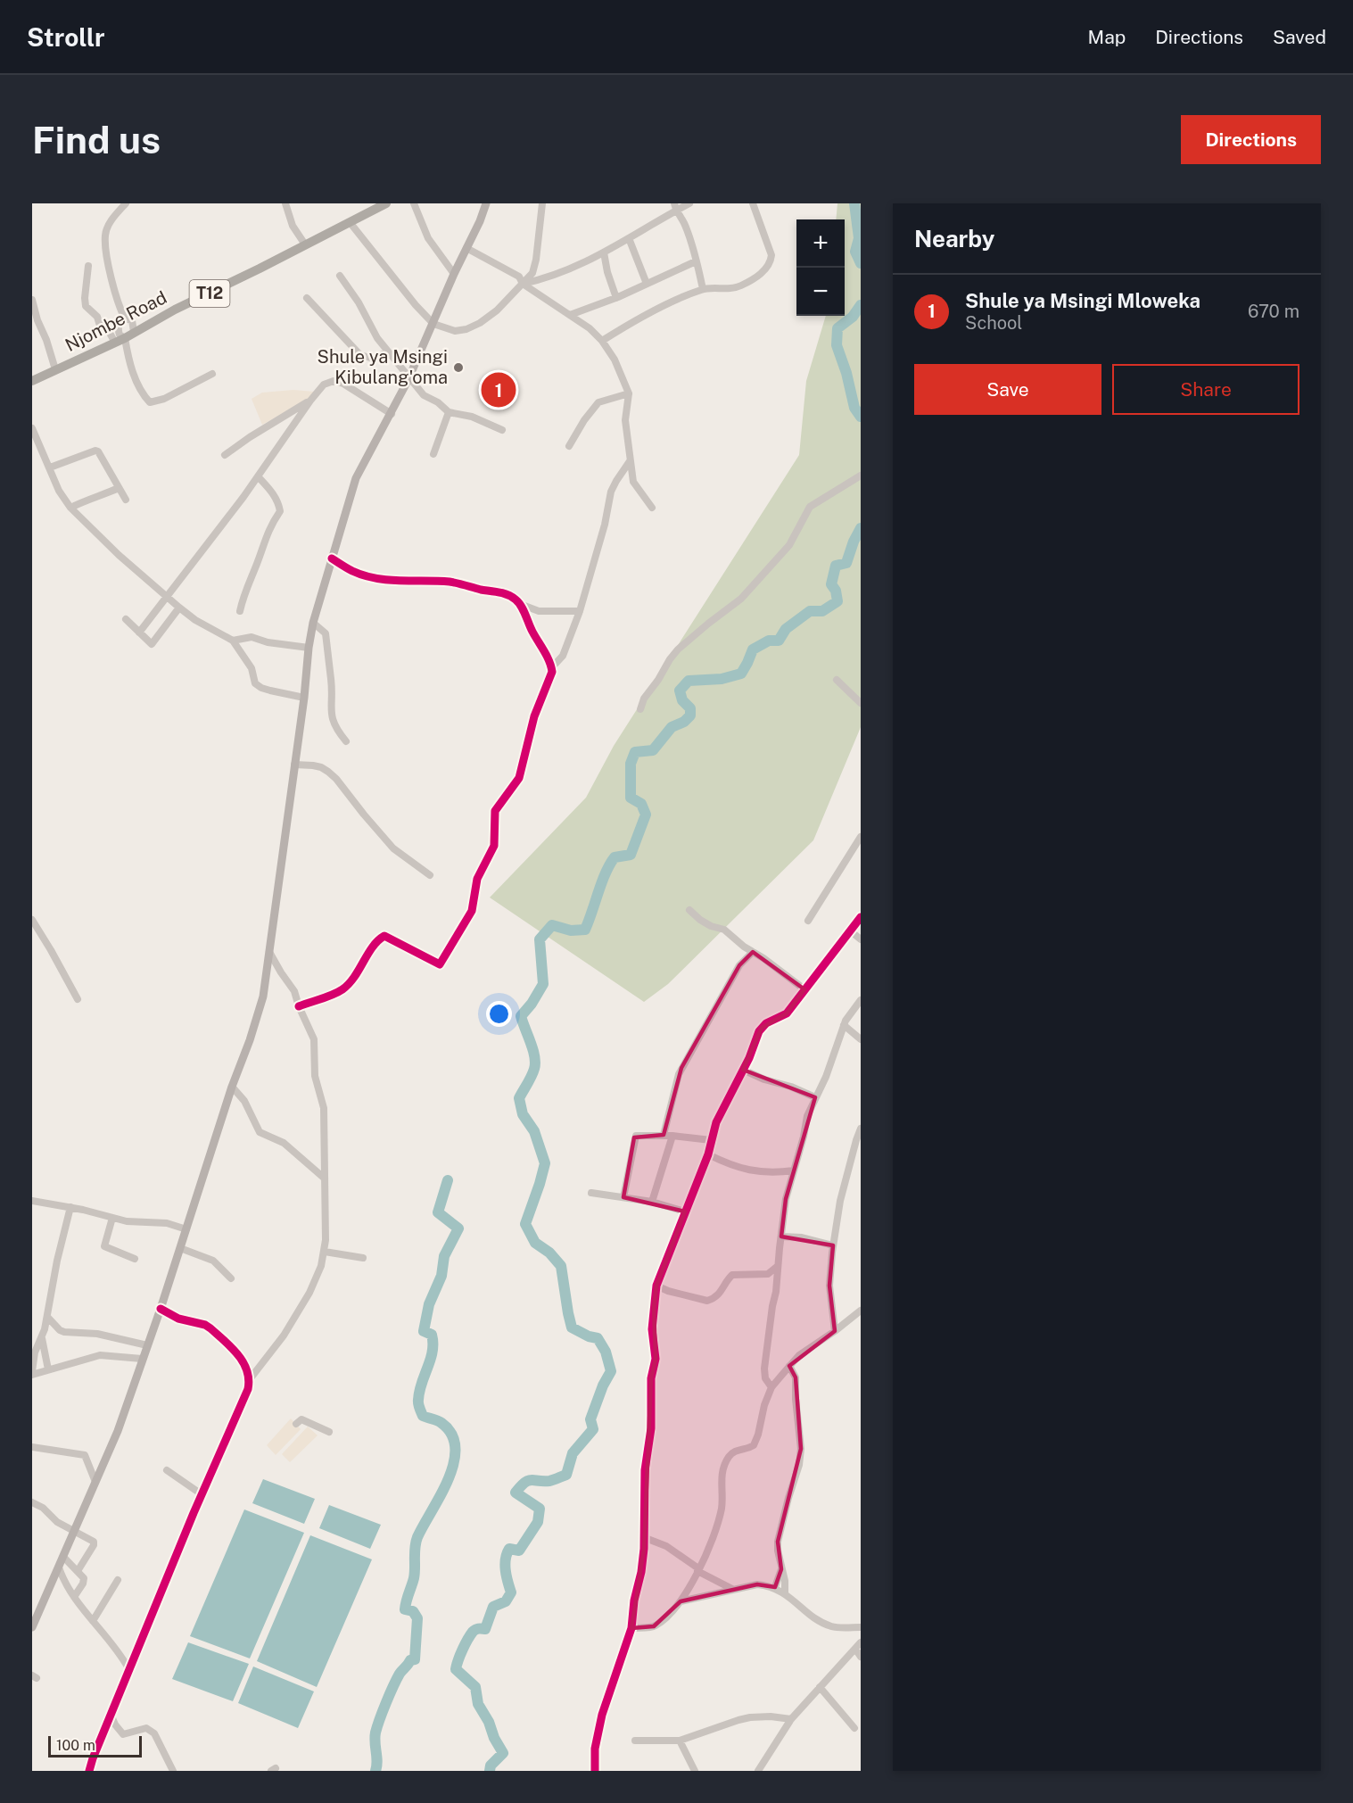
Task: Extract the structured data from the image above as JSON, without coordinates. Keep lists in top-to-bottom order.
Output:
{
  "streets": {
    "highway": ["T12", "Njombe Road"]
  },
  "places": ["Shule ya Msingi Kibulang'oma"],
  "scale_bar": "100 m",
  "page": {
    "header": "Strollr",
    "nav": ["Map", "Directions", "Saved"],
    "buttons": [
      "Directions",
      ["Save", "Share"]
    ],
    "title": "Find us",
    "heading": "Nearby",
    "map_buttons": ["+", "−"],
    "list": [
      {
        "mark": "1",
        "name": "Shule ya Msingi Mloweka",
        "note": "School",
        "value": "670 m"
      }
    ],
    "pins": "1",
    "scale": "100 m"
  }
}
